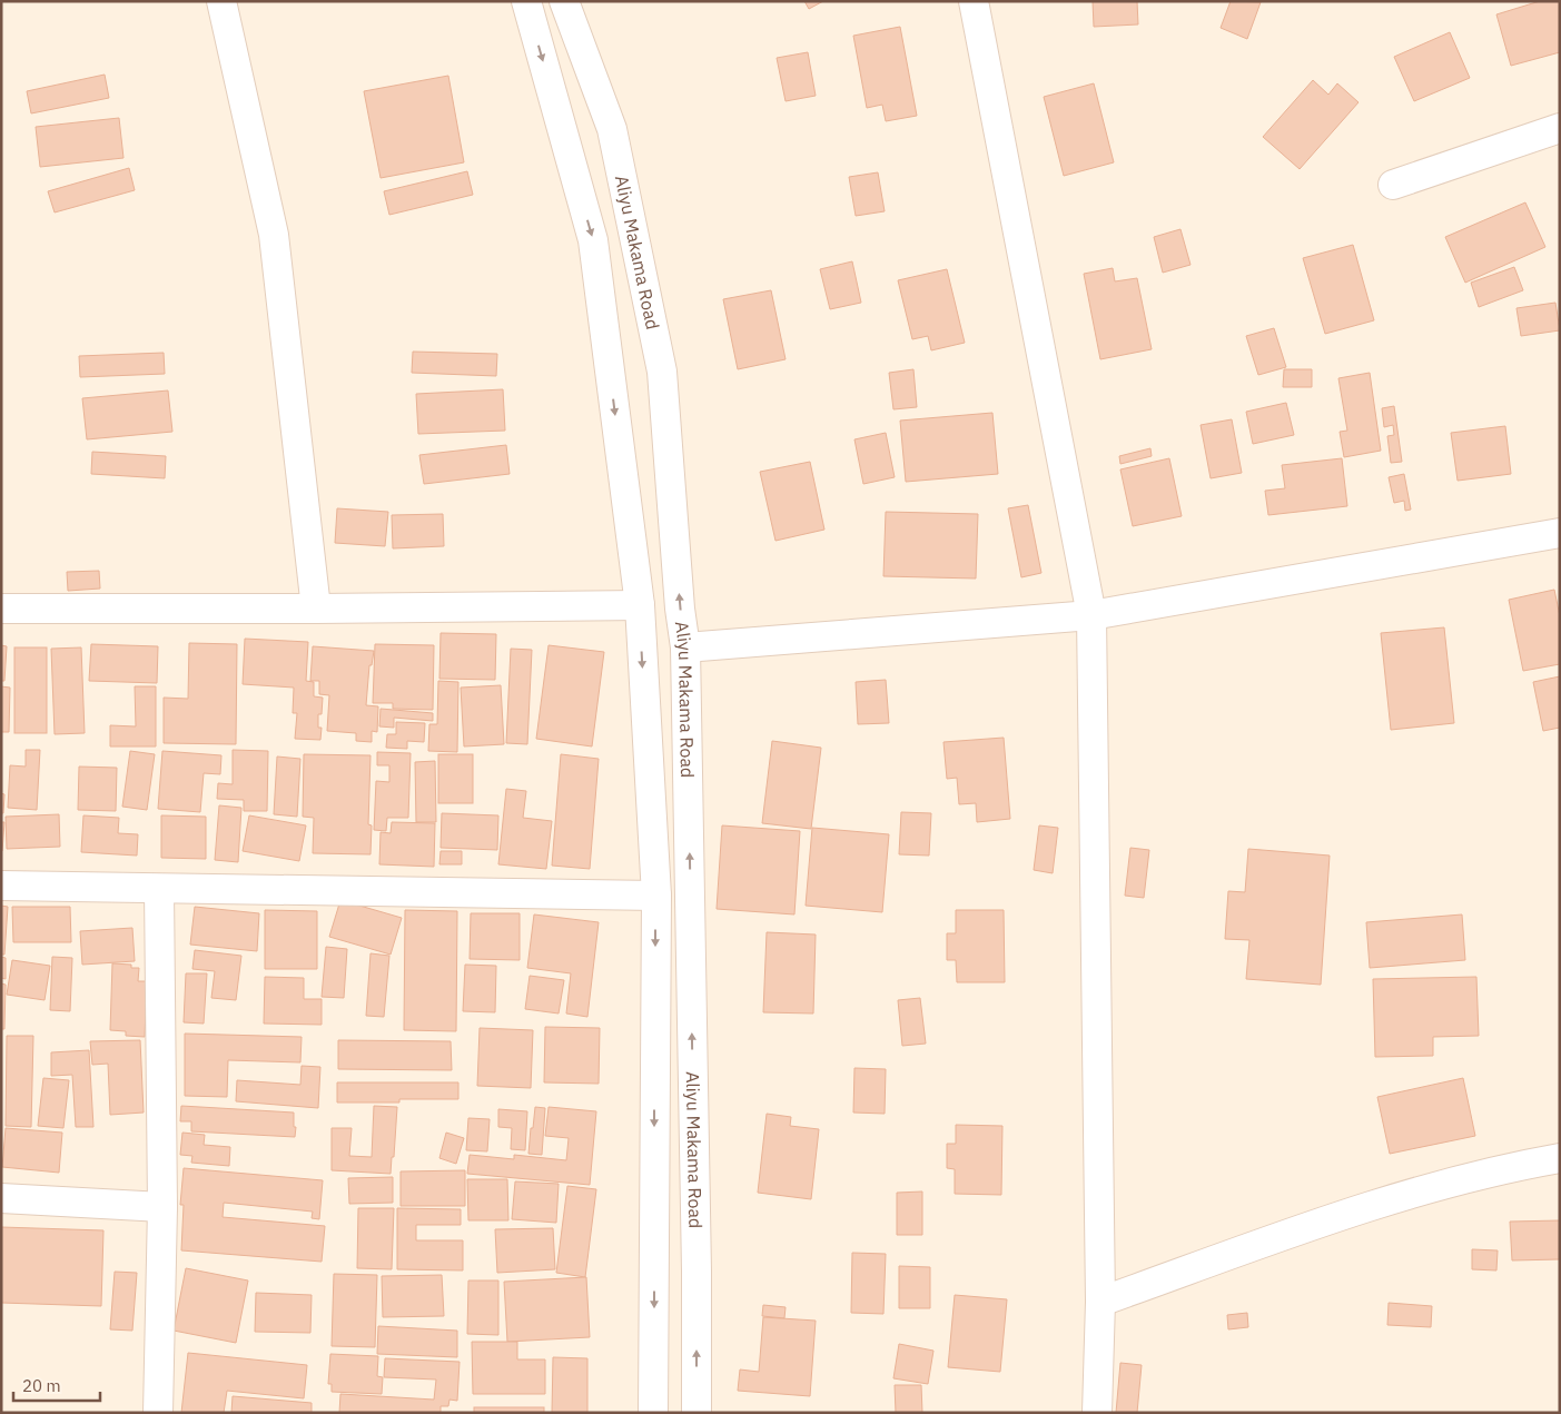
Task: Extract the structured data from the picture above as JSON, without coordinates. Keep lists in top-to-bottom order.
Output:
{
  "streets": {
    "street": ["Aliyu Makama Road"]
  },
  "scale_bar": "20 m"
}
